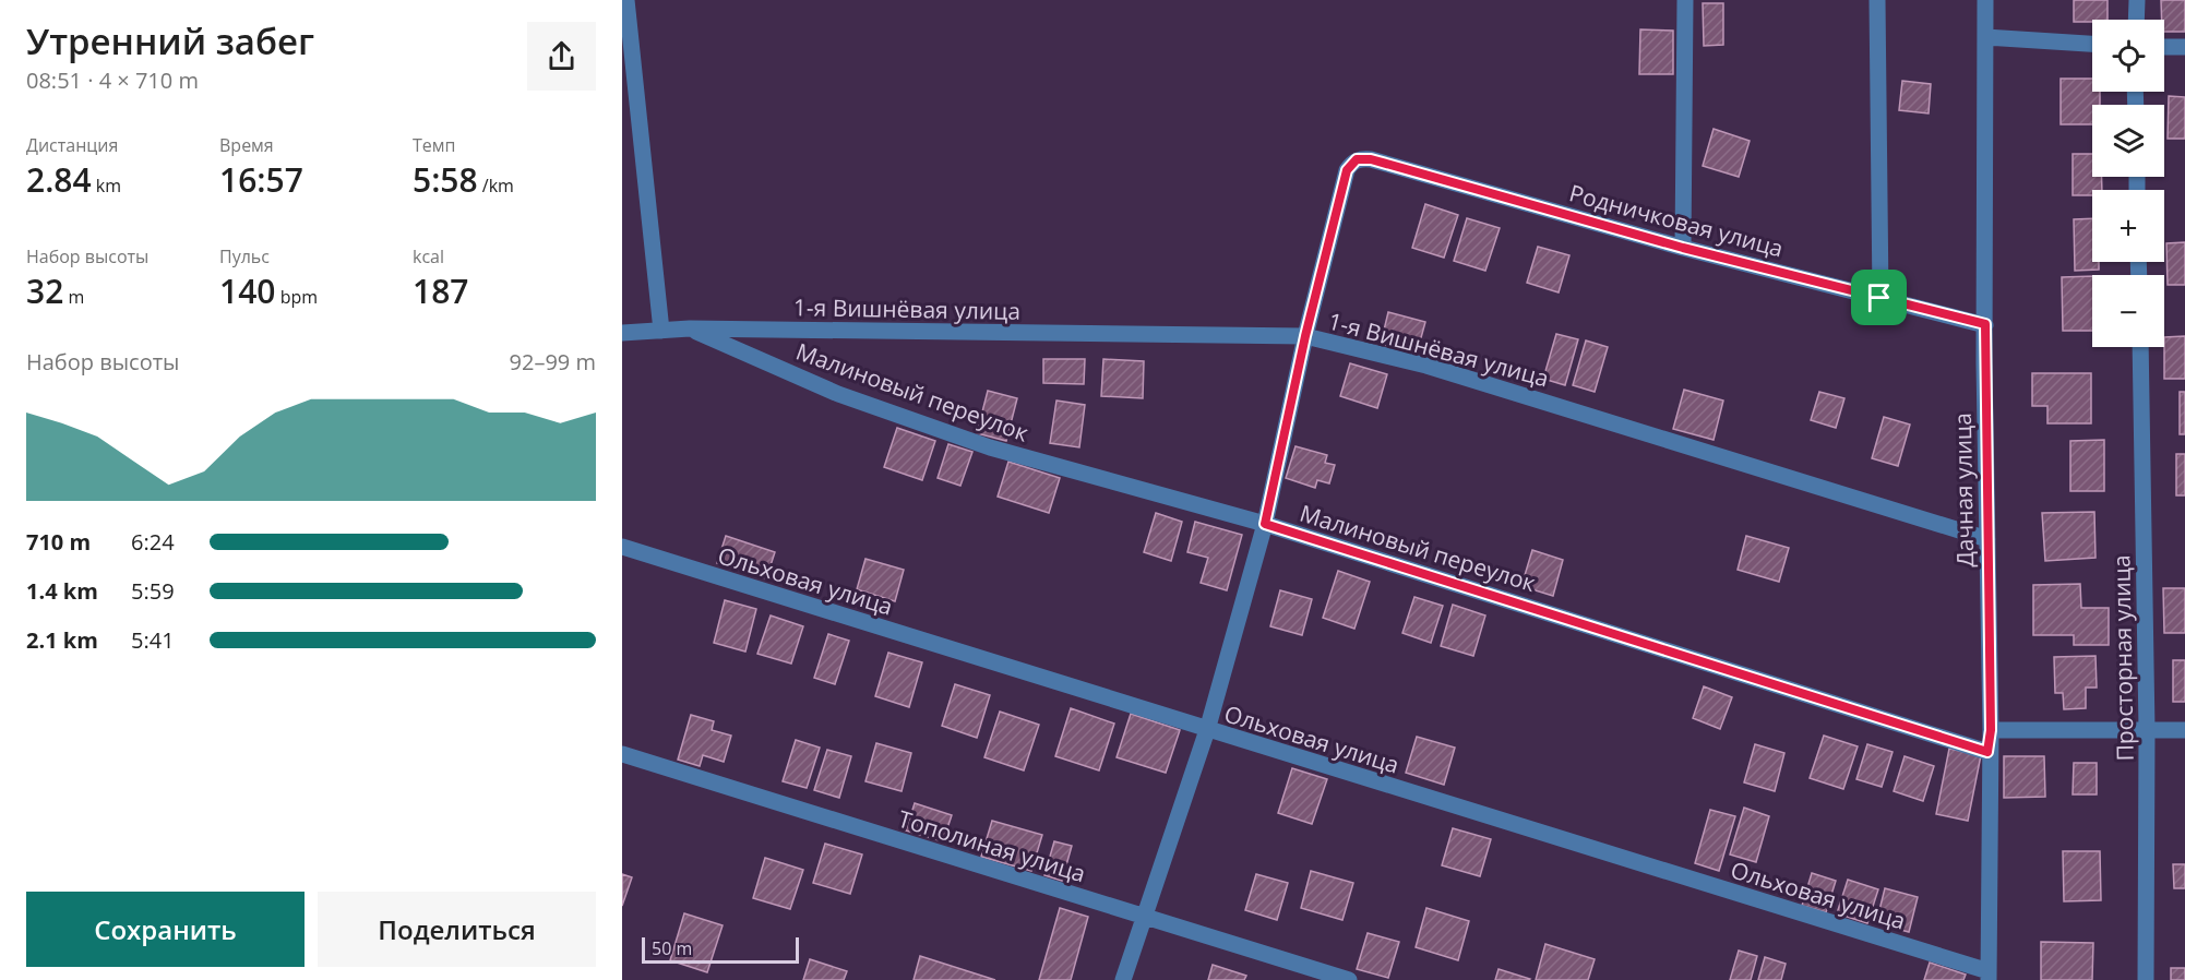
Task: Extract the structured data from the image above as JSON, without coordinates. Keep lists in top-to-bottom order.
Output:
{
  "streets": {
    "street": [
      "Родничковая улица",
      "1-я Вишнёвая улица",
      "Малиновый переулок",
      "Дачная улица",
      "Ольховая улица",
      "Просторная улица",
      "Тополиная улица"
    ]
  },
  "crossings": [
    ["Родничковая улица", "1-я Вишнёвая улица"],
    ["Родничковая улица", "Дачная улица"],
    ["1-я Вишнёвая улица", "Малиновый переулок"],
    ["1-я Вишнёвая улица", "Дачная улица"],
    ["Малиновый переулок", "Дачная улица"],
    ["Дачная улица", "Ольховая улица"]
  ],
  "scale_bar": "50 m",
  "page": {
    "heading": ["Утренний забег", "08:51 · 4 × 710 m"],
    "map_buttons": ["+", "−"],
    "stats": [
      ["Дистанция", "2.84 km"],
      ["Время", "16:57"],
      ["Темп", "5:58 /km"],
      ["Набор высоты", "32 m"],
      ["Пульс", "140 bpm"],
      ["kcal", "187"]
    ],
    "chart": ["Набор высоты", "92–99 m"],
    "list": [
      {
        "name": "710 m",
        "note": "6:24"
      },
      {
        "name": "1.4 km",
        "note": "5:59"
      },
      {
        "name": "2.1 km",
        "note": "5:41"
      }
    ],
    "buttons": ["Сохранить", "Поделиться"],
    "scale": "50 m"
  }
}
